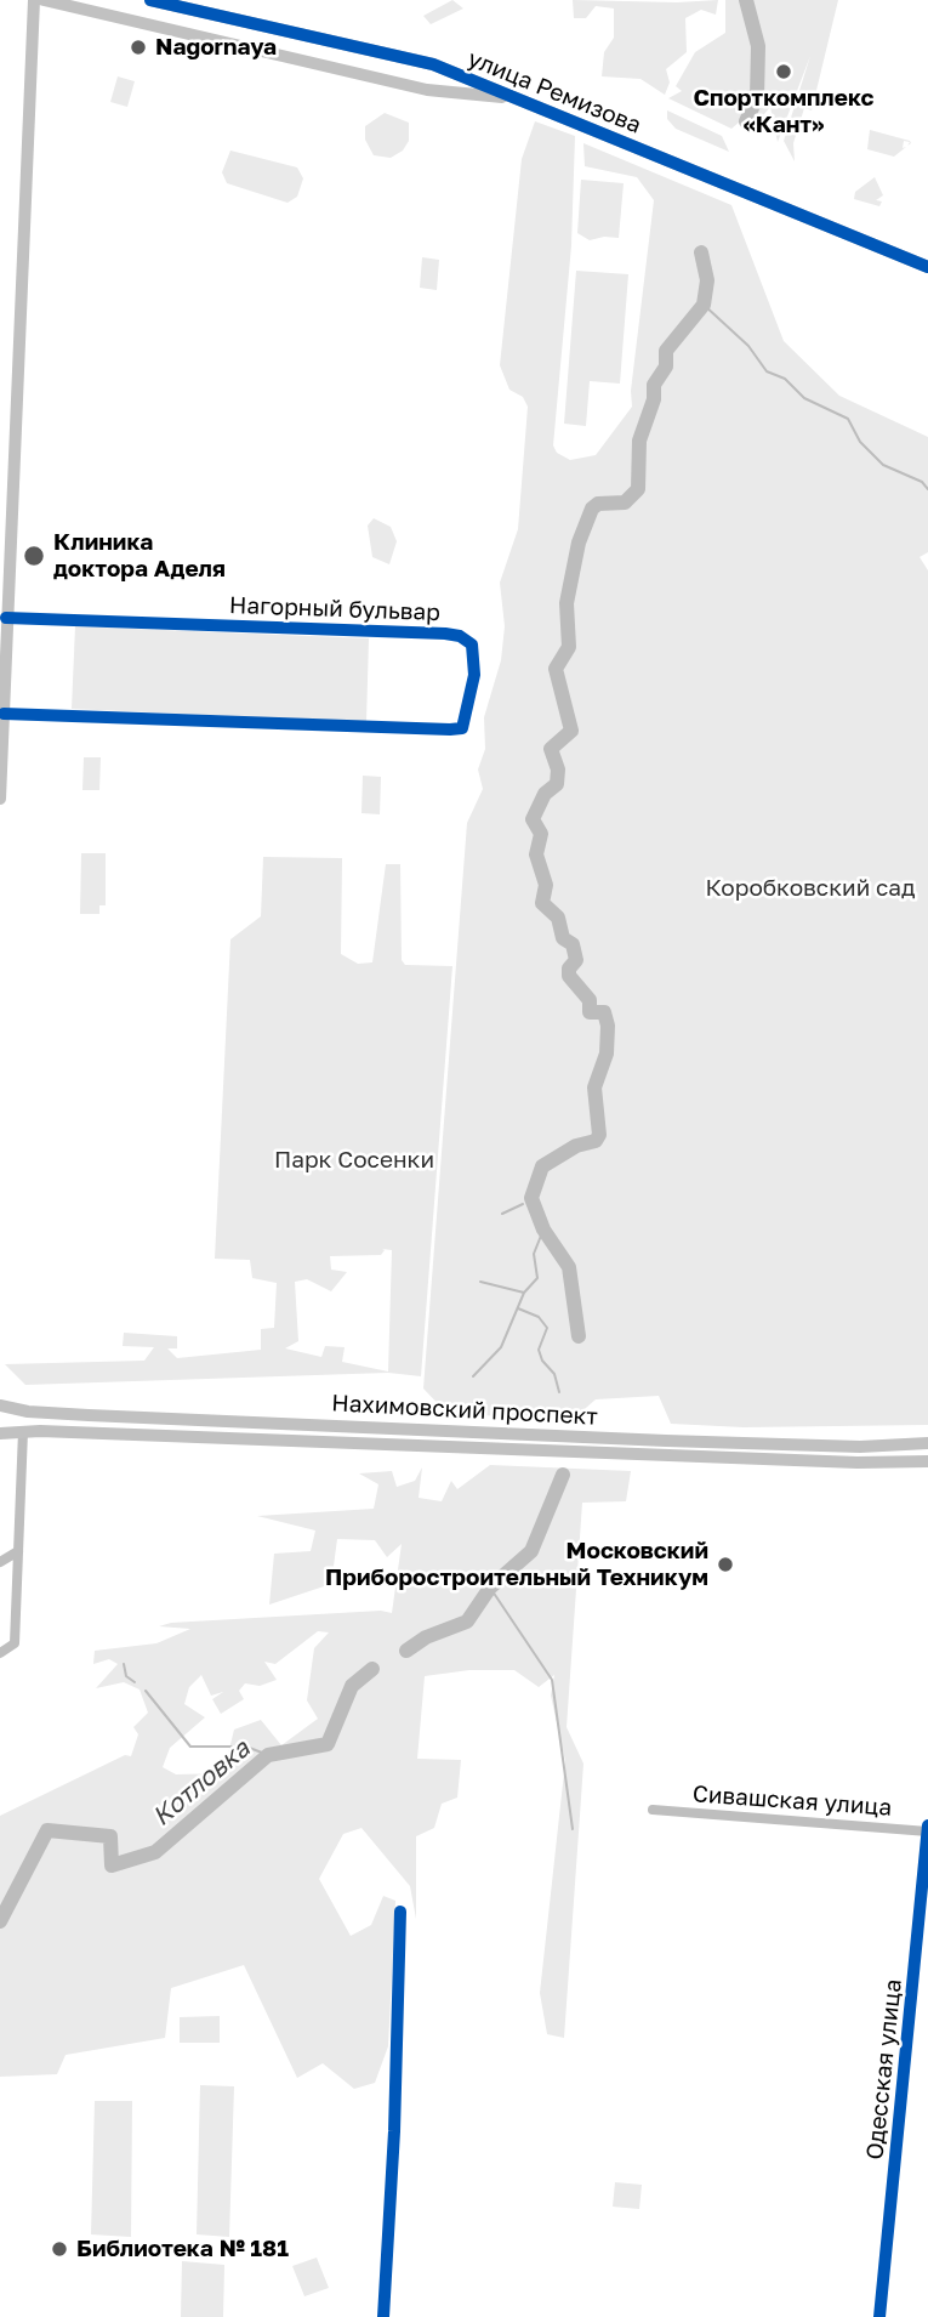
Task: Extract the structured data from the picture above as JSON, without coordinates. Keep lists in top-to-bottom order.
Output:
{
  "streets": {
    "street": [
      "улица Ремизова",
      "Нагорный бульвар",
      "Нахимовский проспект",
      "Сивашская улица",
      "Одесская улица"
    ]
  },
  "crossings": [
    ["Сивашская улица", "Одесская улица"]
  ],
  "water": ["Котловка"],
  "parks": ["Коробковский сад", "Парк Сосенки"],
  "places": [
    "Nagornaya",
    "Спорткомплекс «Кант»",
    "Клиника доктора Аделя",
    "Московский Приборостроительный Техникум",
    "Библиотека № 181"
  ]
}
